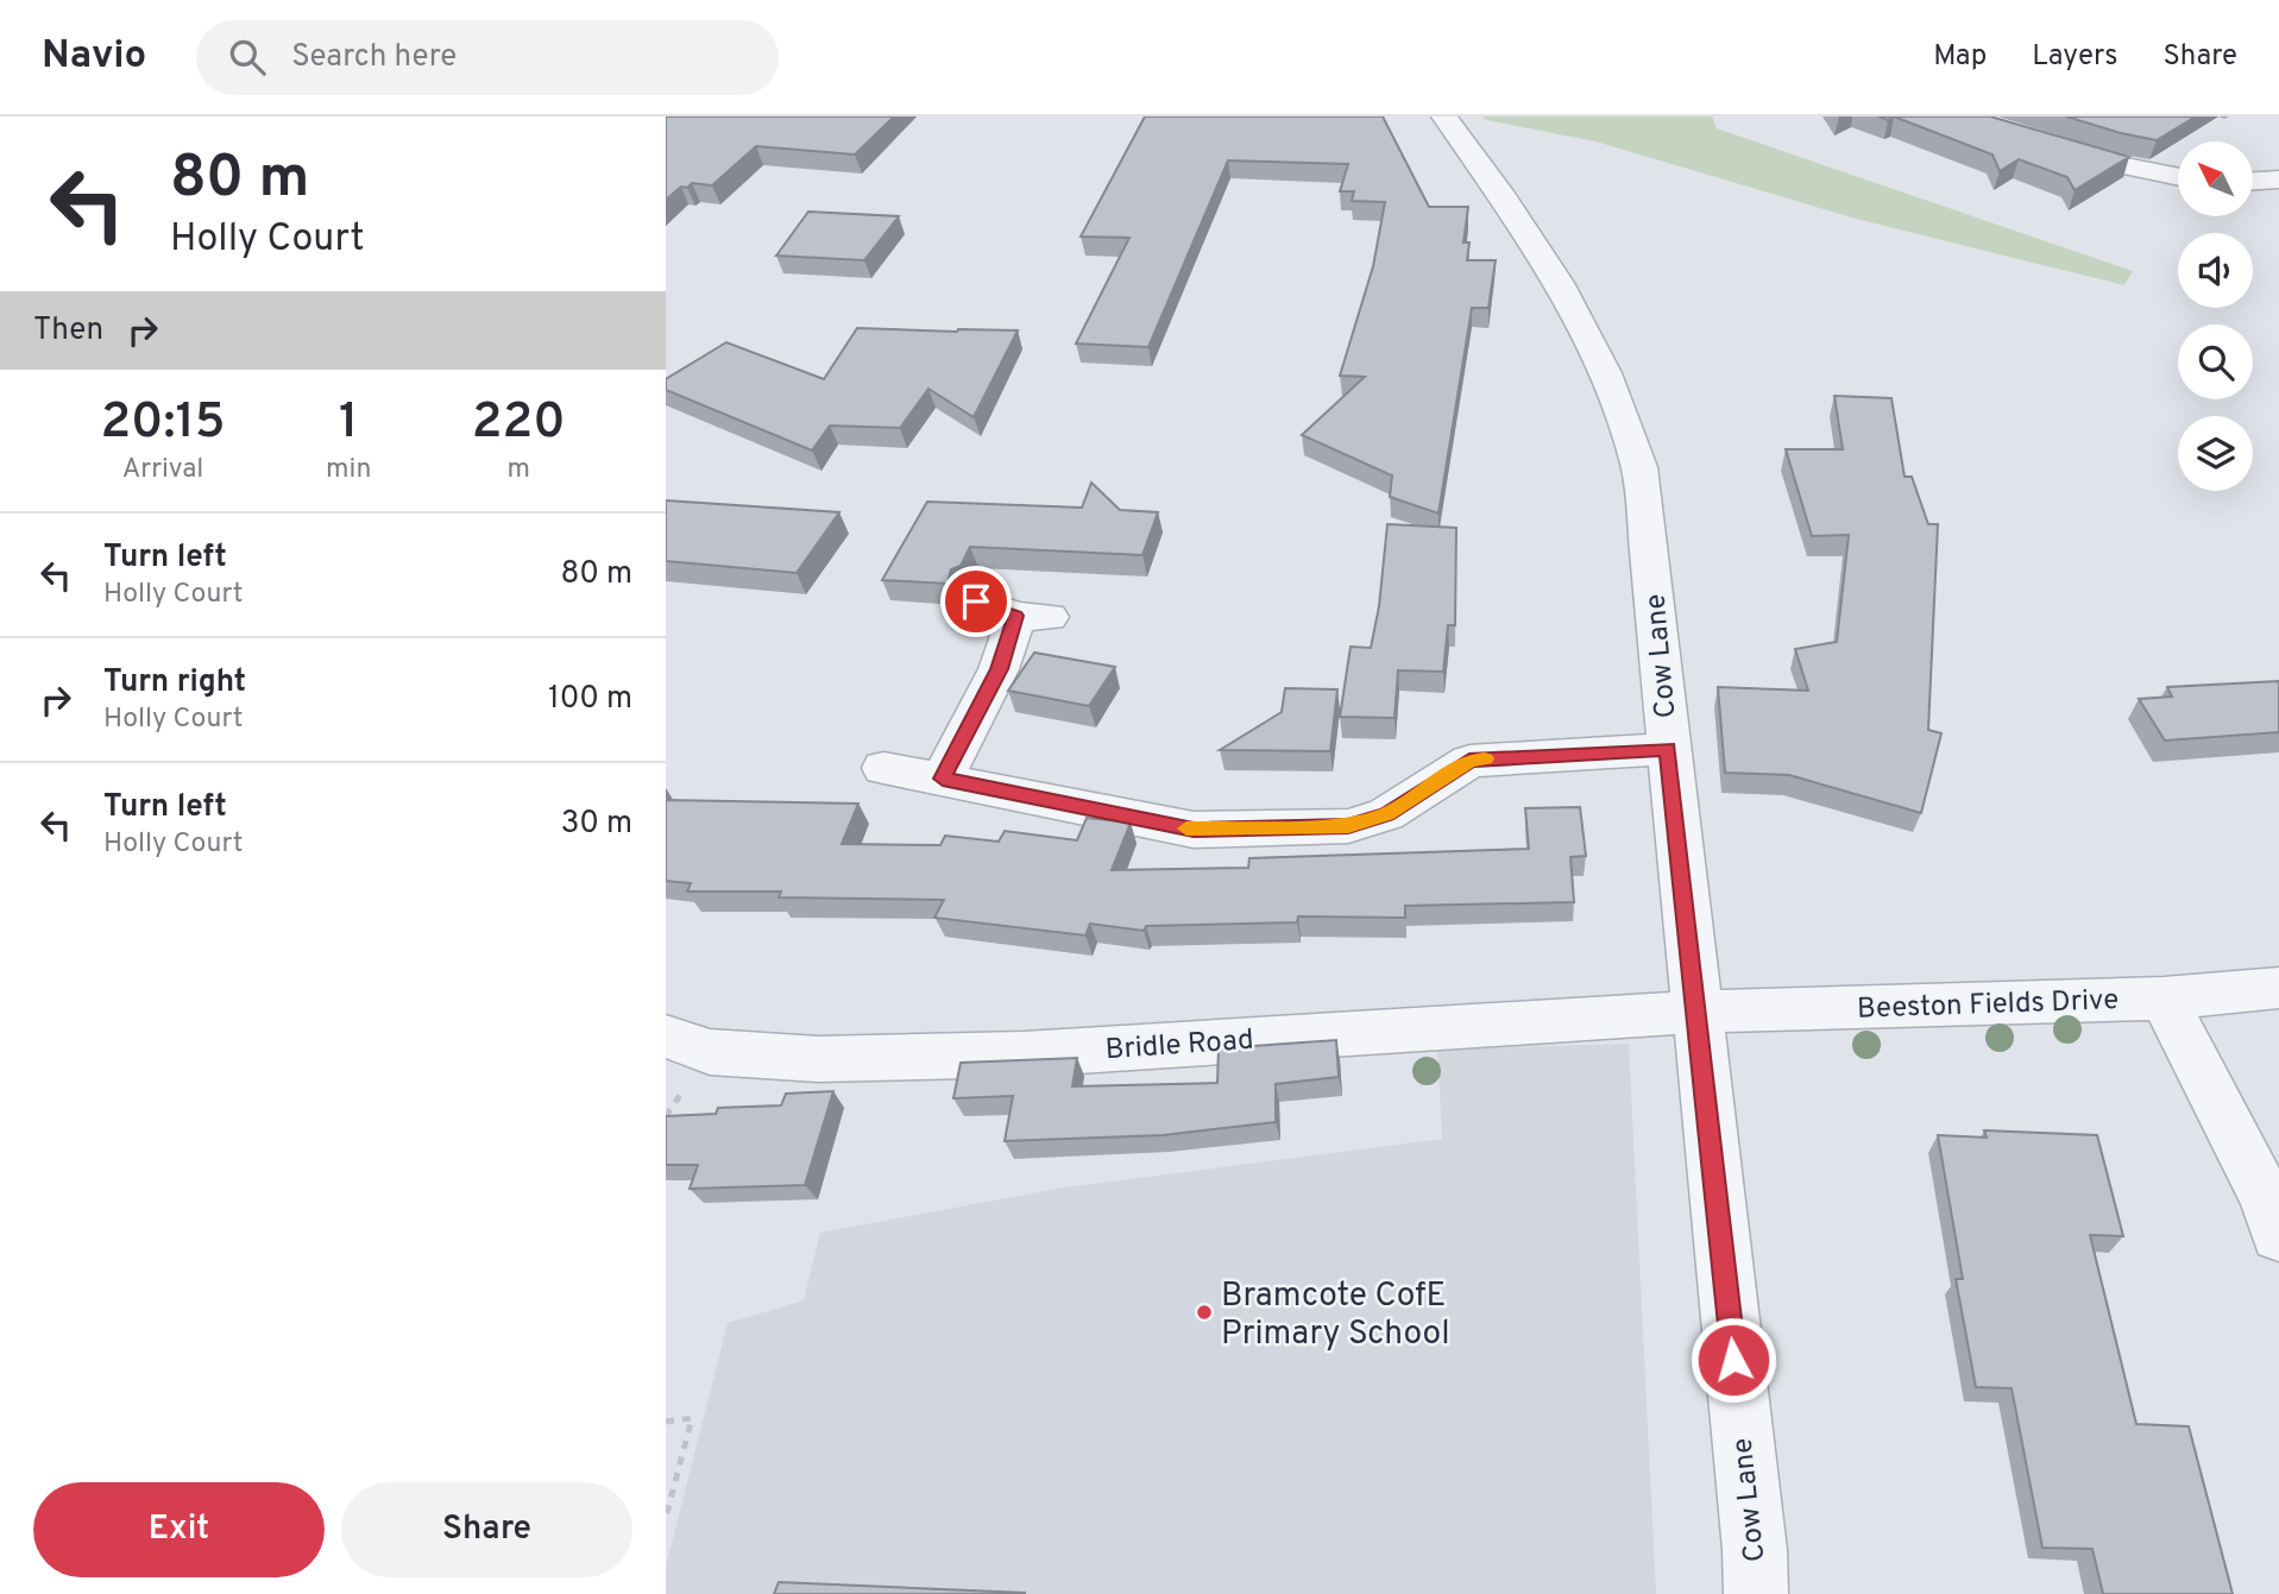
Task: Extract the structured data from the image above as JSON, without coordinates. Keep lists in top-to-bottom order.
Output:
{
  "streets": {
    "street": ["Cow Lane", "Beeston Fields Drive", "Bridle Road"]
  },
  "crossings": [
    ["Cow Lane", "Beeston Fields Drive"],
    ["Cow Lane", "Bridle Road"],
    ["Beeston Fields Drive", "Bridle Road"]
  ],
  "places": ["Bramcote CofE Primary School"],
  "north": "top left",
  "page": {
    "header": "Navio",
    "search": "Search here",
    "nav": ["Map", "Layers", "Share"],
    "turn": ["80 m", "Holly Court"],
    "then": "Then",
    "eta": [
      "20:15",
      "Arrival",
      "1",
      "min",
      "220",
      "m"
    ],
    "list": [
      {
        "name": "Turn left",
        "note": "Holly Court",
        "value": "80 m"
      },
      {
        "name": "Turn right",
        "note": "Holly Court",
        "value": "100 m"
      },
      {
        "name": "Turn left",
        "note": "Holly Court",
        "value": "30 m"
      }
    ],
    "buttons": ["Exit", "Share"]
  }
}
